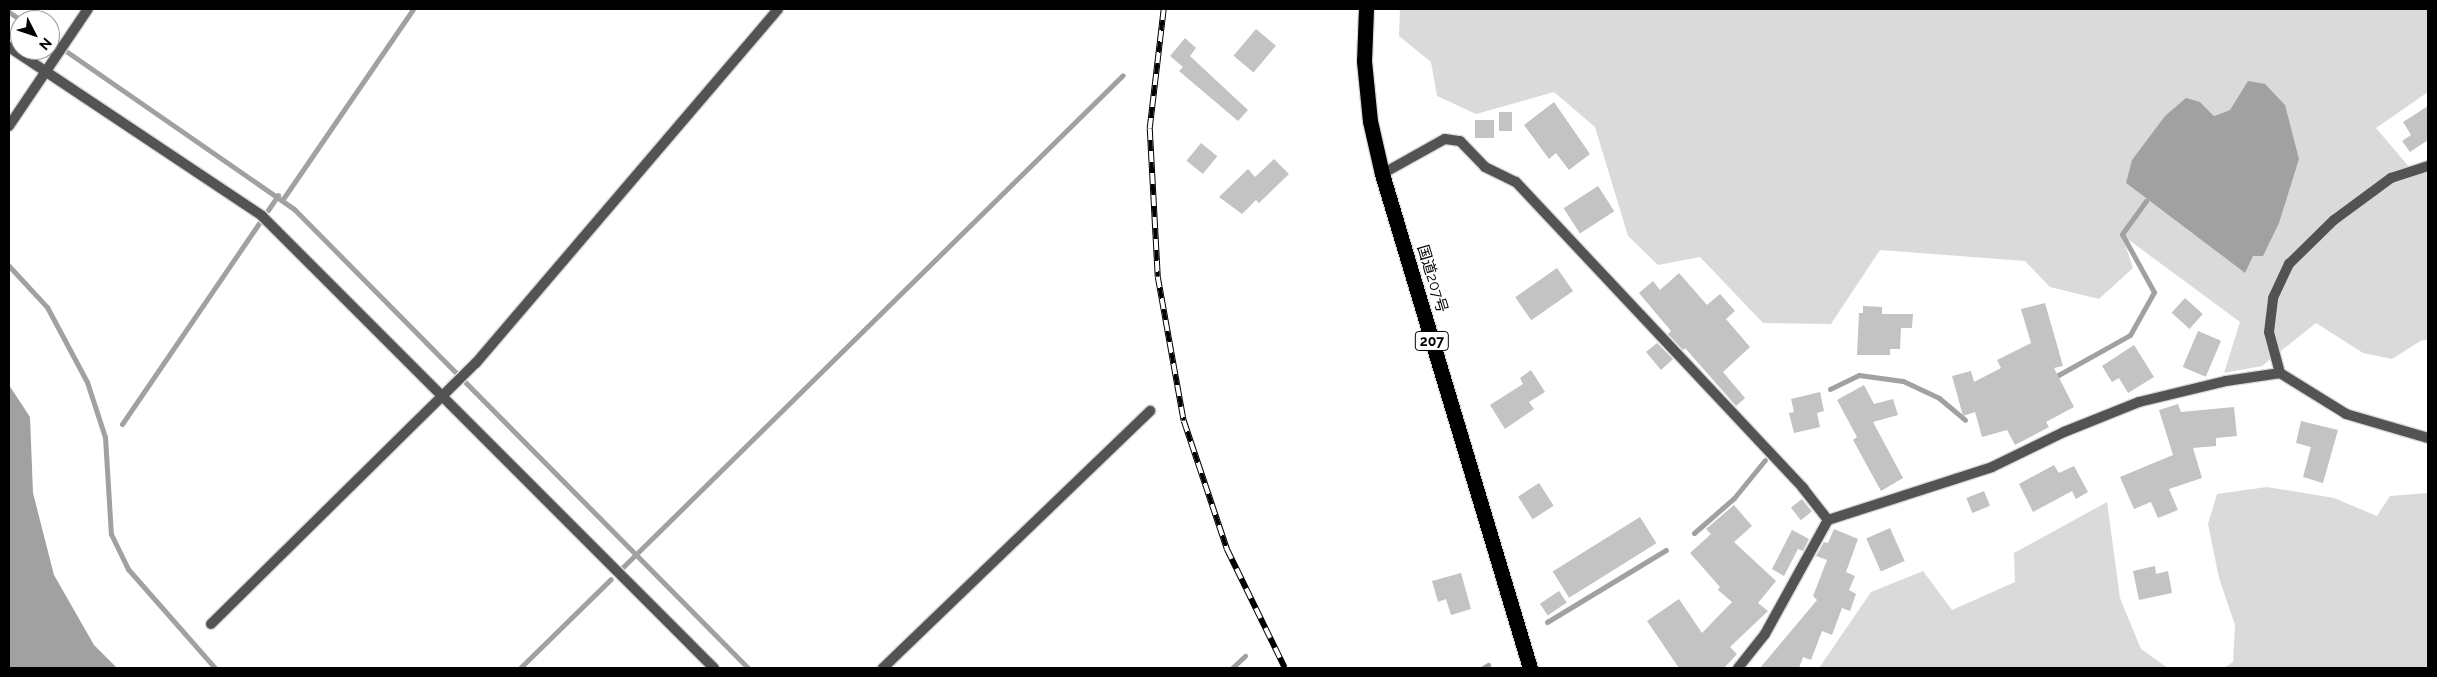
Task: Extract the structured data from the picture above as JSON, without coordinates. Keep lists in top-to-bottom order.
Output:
{
  "streets": {
    "highway": ["国道207号", "207"]
  },
  "north": "bottom right"
}
